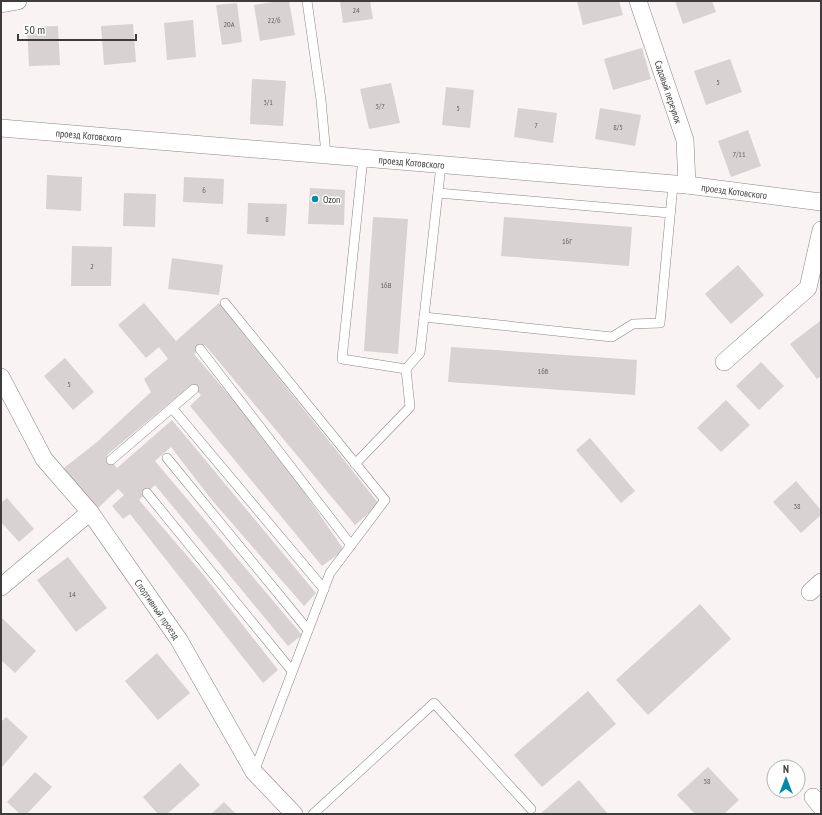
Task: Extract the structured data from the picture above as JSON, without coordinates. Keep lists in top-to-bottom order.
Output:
{
  "streets": {
    "street": ["Садовый переулок", "проезд Котовского", "Спортивный проезд"]
  },
  "crossings": [
    ["Садовый переулок", "проезд Котовского"]
  ],
  "places": ["Ozon"],
  "house_numbers": [
    "24",
    "22/6",
    "20А",
    "5",
    "3/1",
    "3/7",
    "5",
    "7",
    "8/5",
    "7/11",
    "6",
    "8",
    "16Г",
    "2",
    "16В",
    "16Б",
    "5",
    "38",
    "14",
    "58"
  ],
  "scale_bar": "50 m",
  "north": "top"
}
